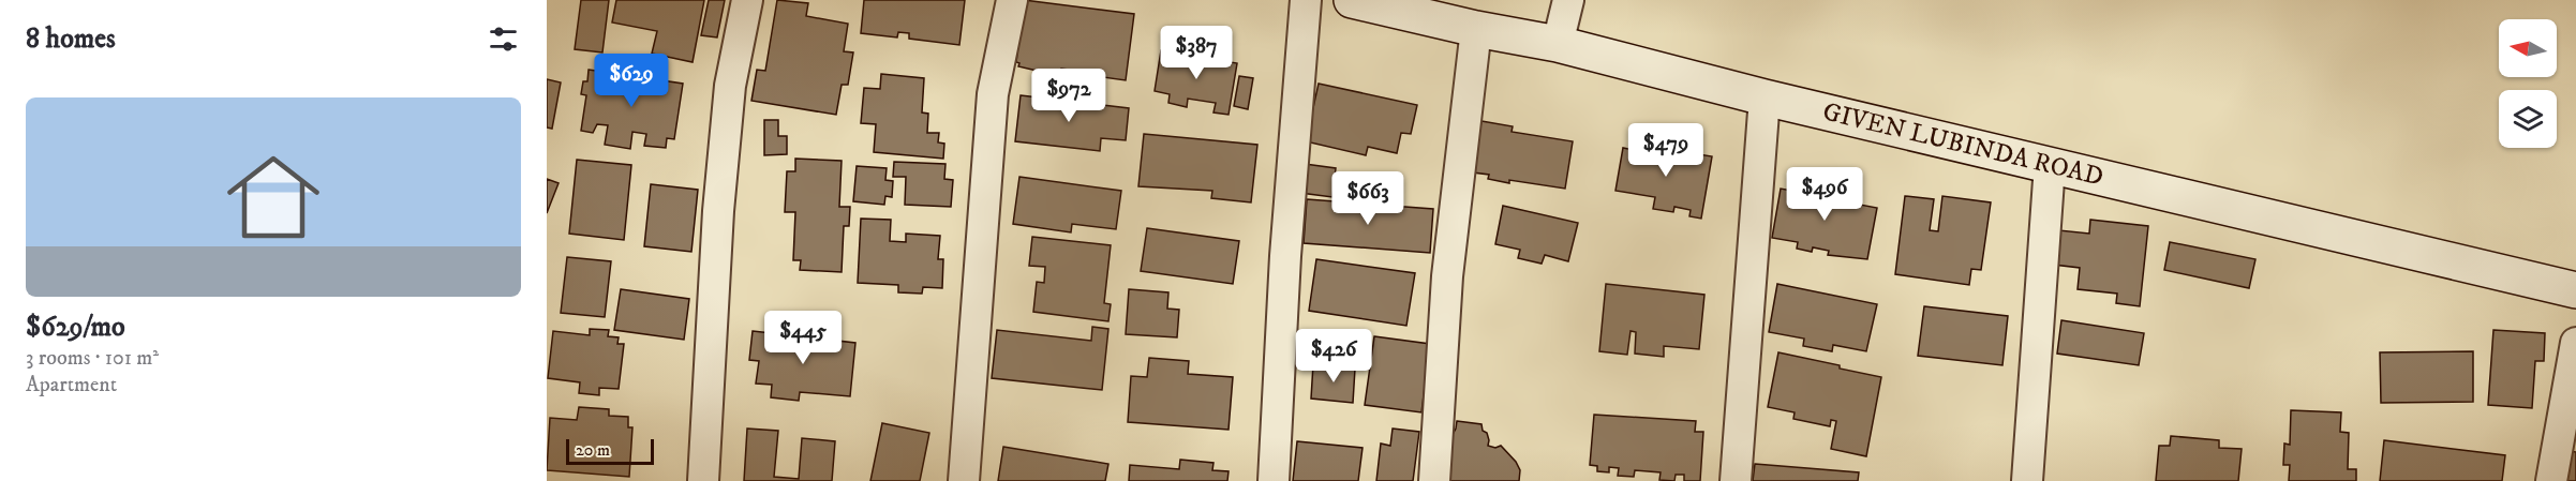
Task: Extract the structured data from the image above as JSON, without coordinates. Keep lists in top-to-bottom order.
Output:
{
  "streets": {
    "street": ["GIVEN LUBINDA ROAD"]
  },
  "scale_bar": "20 m",
  "north": "left",
  "page": {
    "heading": "8 homes",
    "price": [
      "$387",
      "$629",
      "$972",
      "$479",
      "$496",
      "$663",
      "$445",
      "$426"
    ],
    "list": [
      {
        "name": "$629/mo",
        "note": "3 rooms · 101 m² · Apartment"
      }
    ],
    "scale": "20 m"
  }
}
